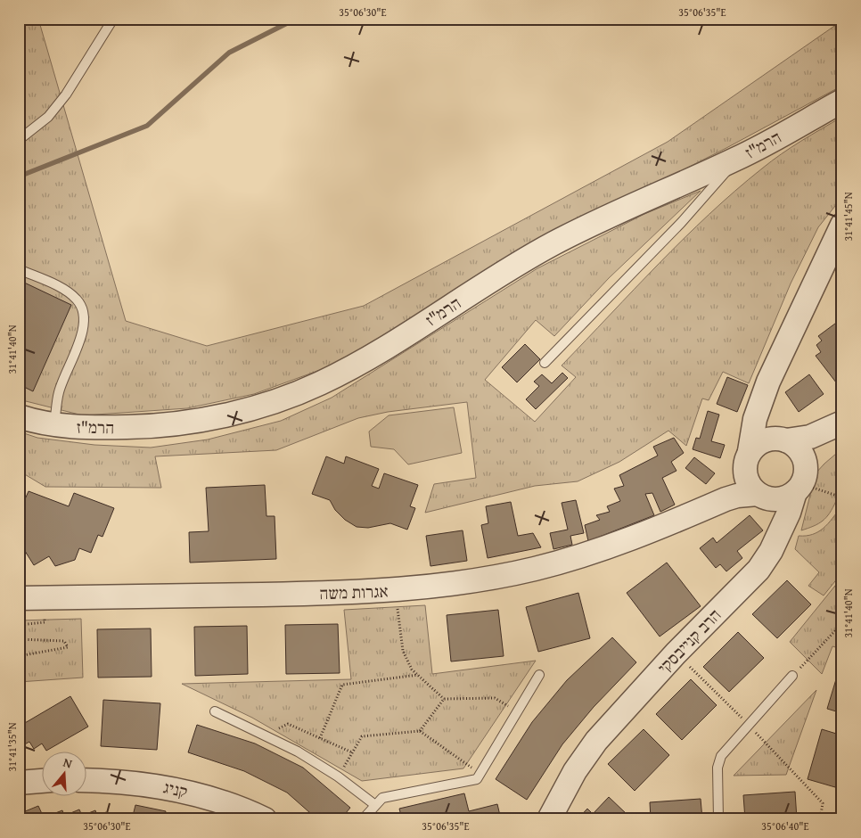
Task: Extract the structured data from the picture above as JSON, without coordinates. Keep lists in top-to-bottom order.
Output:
{
  "streets": {
    "street": [
      "הרמ\"ז",
      "אגרות משה",
      "הרב קנייבסקי",
      "קניג"
    ]
  },
  "crossings": [
    ["אגרות משה", "הרב קנייבסקי"]
  ],
  "north": "top",
  "coordinates": [
    "35°06'30\"E",
    "35°06'35\"E",
    "31°41'45\"N",
    "31°41'40\"N",
    "31°41'35\"N",
    "35°06'40\"E"
  ]
}
